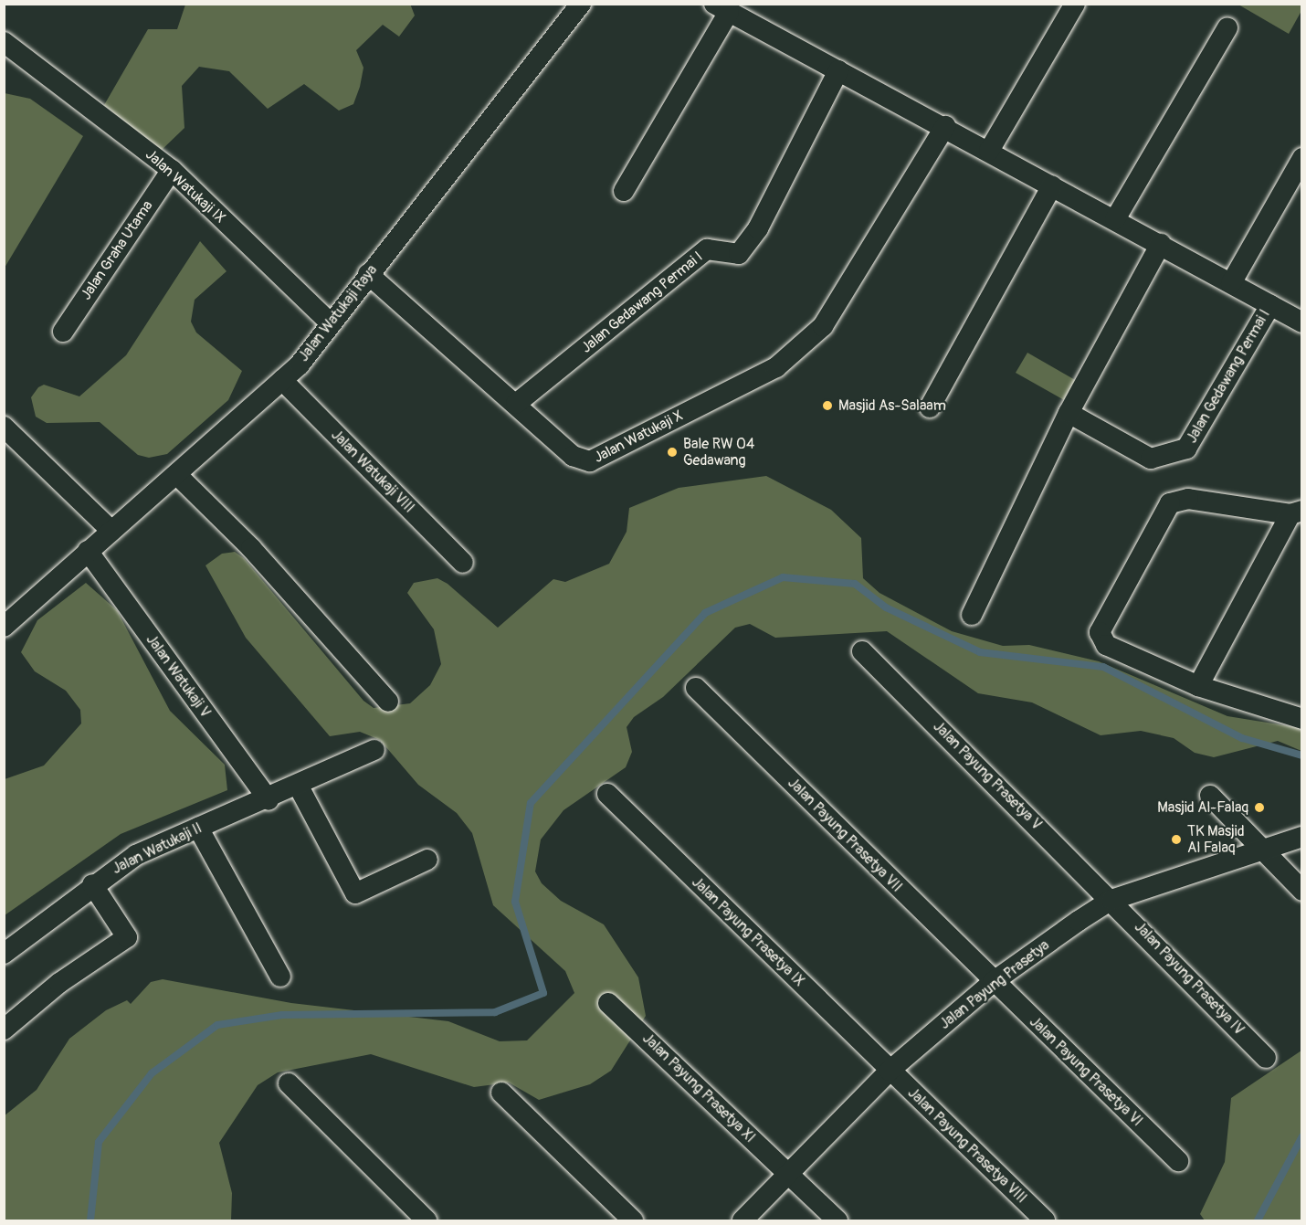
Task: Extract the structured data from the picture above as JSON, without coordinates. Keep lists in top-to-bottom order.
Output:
{
  "streets": {
    "street": [
      "Jalan Watukaji IX",
      "Jalan Graha Utama",
      "Jalan Gedawang Permai I",
      "Jalan Watukaji Raya",
      "Jalan Watukaji X",
      "Jalan Watukaji VIII",
      "Jalan Watukaji V",
      "Jalan Payung Prasetya V",
      "Jalan Payung Prasetya VII",
      "Jalan Watukaji II",
      "Jalan Payung Prasetya IX",
      "Jalan Payung Prasetya IV",
      "Jalan Payung Prasetya",
      "Jalan Payung Prasetya VI",
      "Jalan Payung Prasetya XI",
      "Jalan Payung Prasetya VIII"
    ]
  },
  "crossings": [
    ["Jalan Watukaji IX", "Jalan Graha Utama"],
    ["Jalan Watukaji IX", "Jalan Watukaji Raya"],
    ["Jalan Gedawang Permai I", "Jalan Watukaji X"],
    ["Jalan Watukaji Raya", "Jalan Watukaji X"],
    ["Jalan Watukaji Raya", "Jalan Watukaji VIII"],
    ["Jalan Watukaji Raya", "Jalan Watukaji V"],
    ["Jalan Watukaji V", "Jalan Watukaji II"],
    ["Jalan Payung Prasetya V", "Jalan Payung Prasetya IV"],
    ["Jalan Payung Prasetya V", "Jalan Payung Prasetya"],
    ["Jalan Payung Prasetya VII", "Jalan Payung Prasetya"],
    ["Jalan Payung Prasetya VII", "Jalan Payung Prasetya VI"],
    ["Jalan Payung Prasetya IX", "Jalan Payung Prasetya"],
    ["Jalan Payung Prasetya IX", "Jalan Payung Prasetya VIII"],
    ["Jalan Payung Prasetya IV", "Jalan Payung Prasetya"],
    ["Jalan Payung Prasetya", "Jalan Payung Prasetya VI"],
    ["Jalan Payung Prasetya", "Jalan Payung Prasetya XI"],
    ["Jalan Payung Prasetya", "Jalan Payung Prasetya VIII"]
  ],
  "places": [
    "Masjid As-Salaam",
    "Bale RW 04 Gedawang",
    "Masjid Al-Falaq",
    "TK Masjid Al Falaq"
  ]
}
